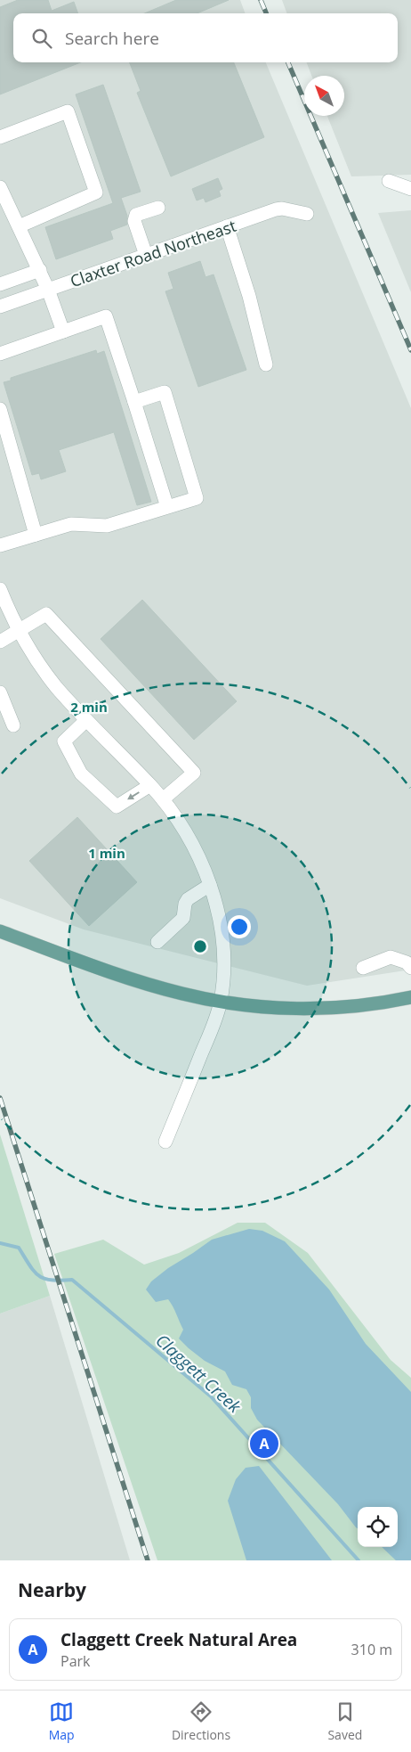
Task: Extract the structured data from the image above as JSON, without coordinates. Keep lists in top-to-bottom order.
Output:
{
  "streets": {
    "street": ["Claxter Road Northeast"]
  },
  "water": ["Claggett Creek"],
  "north": "top left",
  "page": {
    "search": "Search here",
    "pins": "A",
    "heading": "Nearby",
    "list": [
      {
        "mark": "A",
        "name": "Claggett Creek Natural Area",
        "note": "Park",
        "value": "310 m"
      }
    ],
    "nav": ["Map", "Directions", "Saved"]
  },
  "rings": ["2 min", "1 min"]
}
